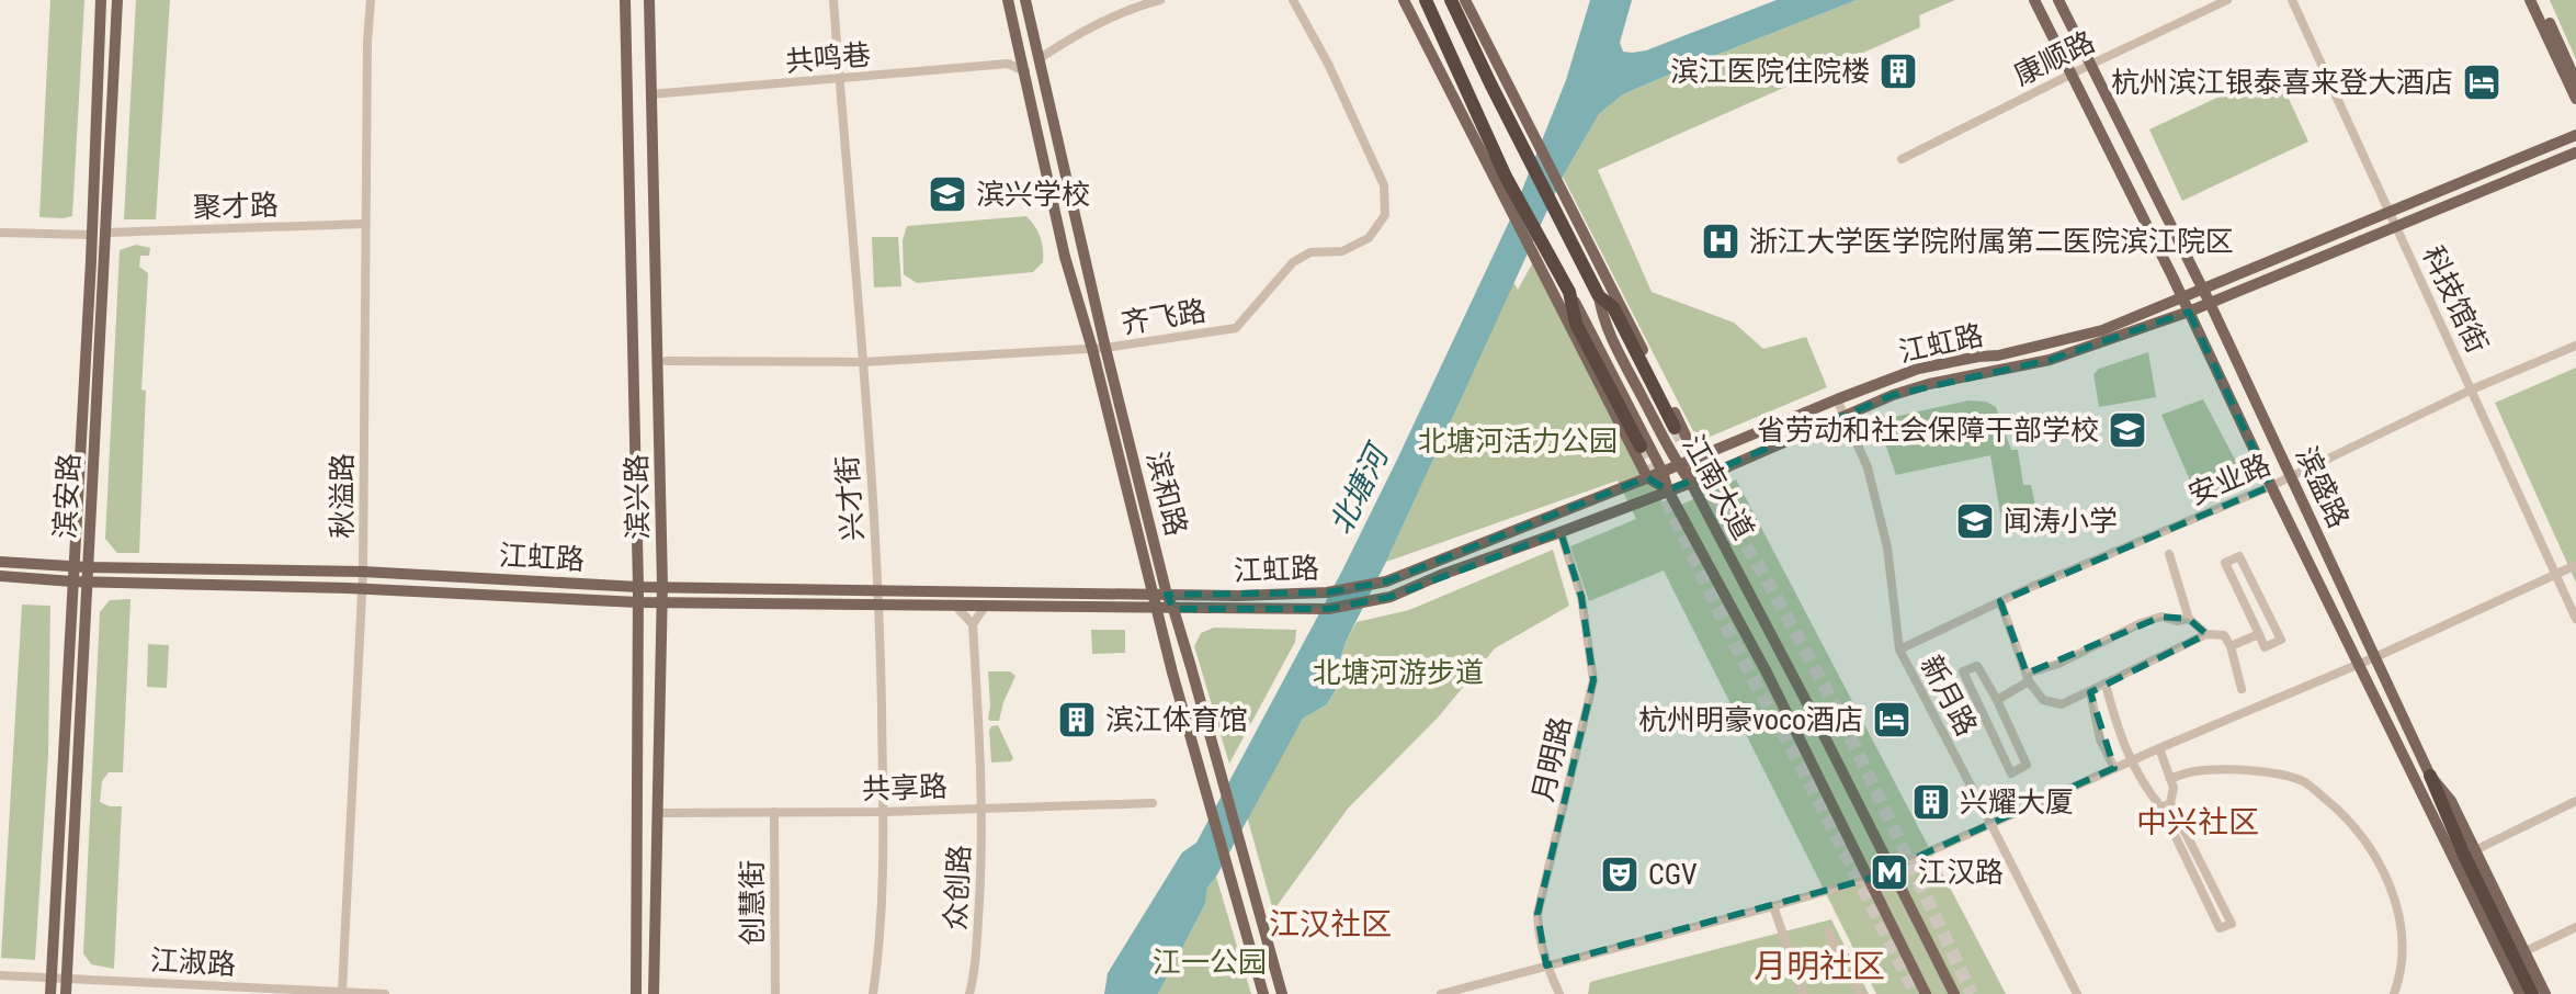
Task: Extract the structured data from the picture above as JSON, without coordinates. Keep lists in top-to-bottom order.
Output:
{
  "streets": {
    "highway": ["江南大道"],
    "main road": [
      "江虹路",
      "滨盛路",
      "滨和路",
      "滨安路",
      "滨兴路"
    ],
    "street": [
      "共鸣巷",
      "康顺路",
      "聚才路",
      "科技馆街",
      "齐飞路",
      "安业路",
      "秋溢路",
      "兴才街",
      "新月路",
      "月明路",
      "共享路",
      "众创路",
      "创慧街",
      "江淑路"
    ]
  },
  "crossings": [
    ["共鸣巷", "滨和路"],
    ["共鸣巷", "滨兴路"],
    ["共鸣巷", "兴才街"],
    ["康顺路", "滨盛路"],
    ["聚才路", "滨安路"],
    ["聚才路", "秋溢路"],
    ["科技馆街", "江虹路"],
    ["科技馆街", "安业路"],
    ["齐飞路", "滨和路"],
    ["齐飞路", "兴才街"],
    ["江虹路", "江南大道"],
    ["江虹路", "滨盛路"],
    ["江虹路", "滨和路"],
    ["江虹路", "滨安路"],
    ["江虹路", "秋溢路"],
    ["江虹路", "滨兴路"],
    ["江虹路", "兴才街"],
    ["江虹路", "新月路"],
    ["江虹路", "月明路"],
    ["安业路", "滨盛路"],
    ["安业路", "新月路"],
    ["滨安路", "江淑路"],
    ["秋溢路", "江淑路"],
    ["滨兴路", "共享路"],
    ["兴才街", "共享路"],
    ["共享路", "众创路"],
    ["共享路", "创慧街"]
  ],
  "districts": ["中兴社区", "江汉社区", "月明社区"],
  "water": ["北塘河"],
  "parks": ["北塘河活力公园", "北塘河游步道", "江一公园"],
  "places": {
    "building": ["滨江医院住院楼", "滨江体育馆", "兴耀大厦"],
    "hotel": ["杭州滨江银泰喜来登大酒店", "杭州明豪voco酒店"],
    "school or university": ["滨兴学校", "省劳动和社会保障干部学校", "闻涛小学"],
    "hospital": ["浙江大学医学院附属第二医院滨江院区"],
    "metro station": ["江汉路"],
    "theatre": ["CGV"]
  }
}
